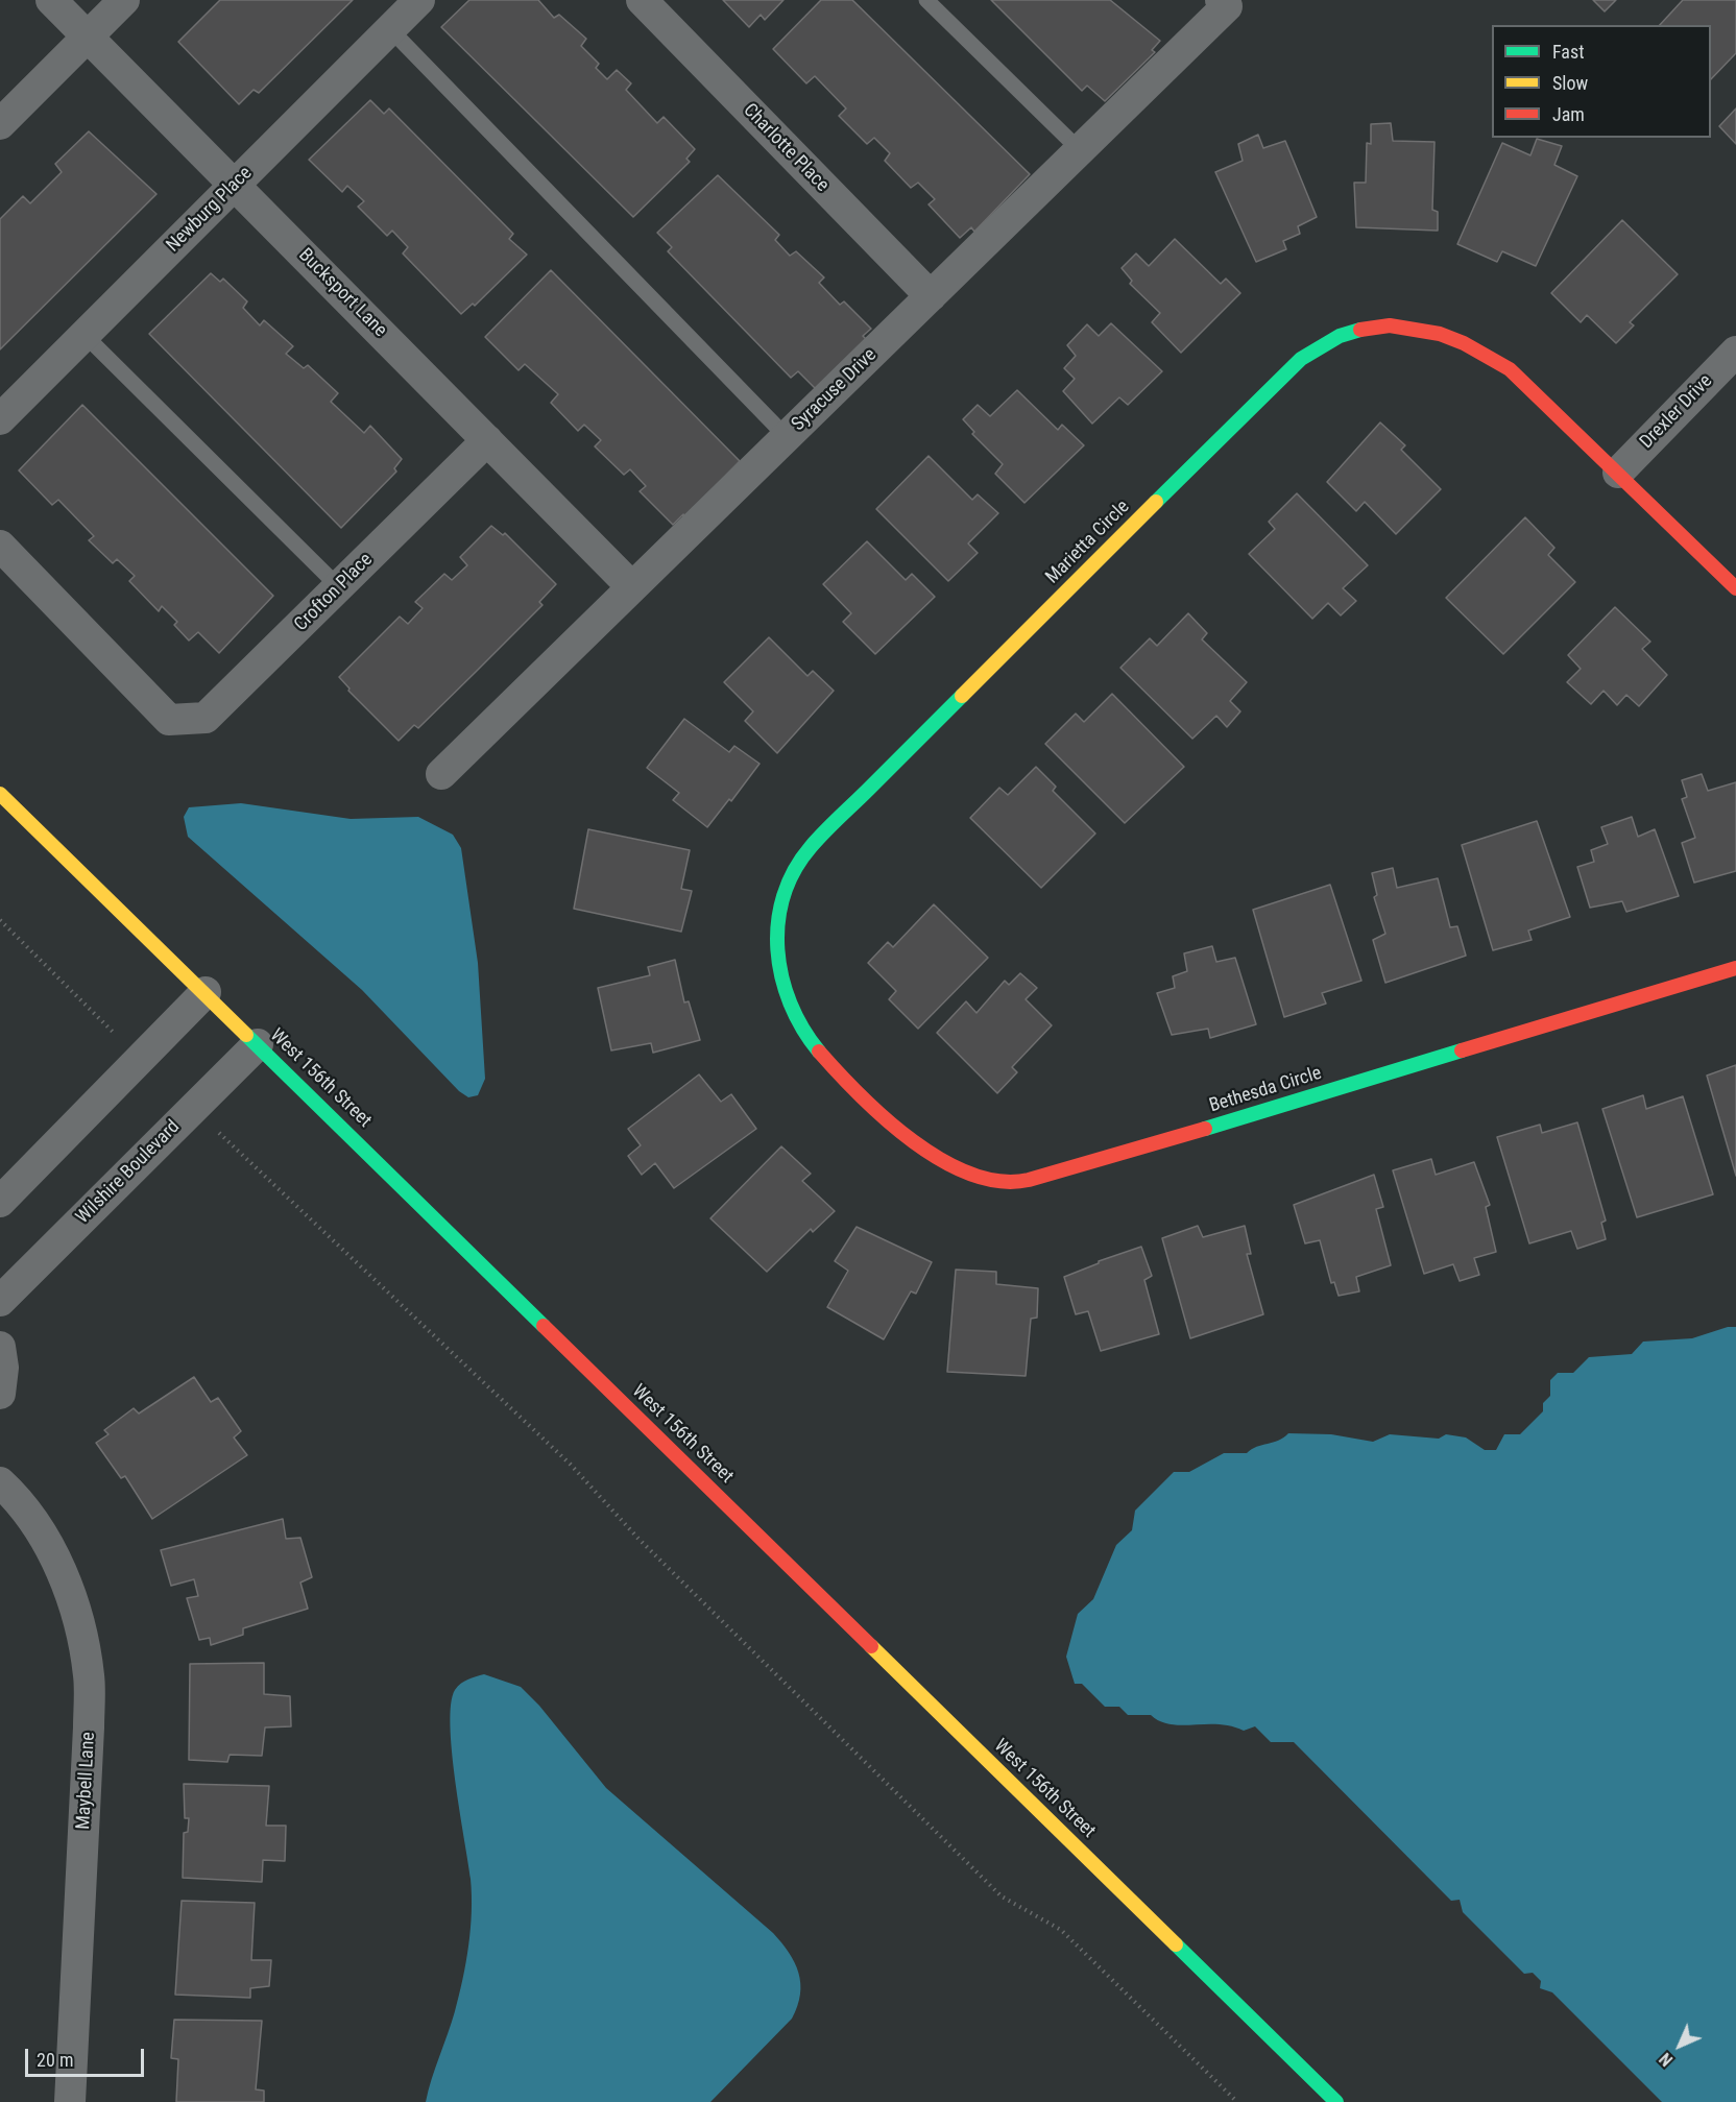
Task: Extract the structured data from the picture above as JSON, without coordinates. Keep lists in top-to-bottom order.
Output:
{
  "streets": {
    "street": [
      "Charlotte Place",
      "Newburg Place",
      "Bucksport Lane",
      "Syracuse Drive",
      "Drexler Drive",
      "Marietta Circle",
      "Crofton Place",
      "West 156th Street",
      "Bethesda Circle",
      "Wilshire Boulevard",
      "Maybell Lane"
    ]
  },
  "crossings": [
    ["Charlotte Place", "Syracuse Drive"],
    ["Newburg Place", "Bucksport Lane"],
    ["Bucksport Lane", "Syracuse Drive"],
    ["Bucksport Lane", "Crofton Place"],
    ["Drexler Drive", "Marietta Circle"],
    ["Marietta Circle", "Bethesda Circle"],
    ["West 156th Street", "Wilshire Boulevard"]
  ],
  "legend": ["Fast", "Slow", "Jam"],
  "scale_bar": "20 m",
  "north": "bottom left"
}
